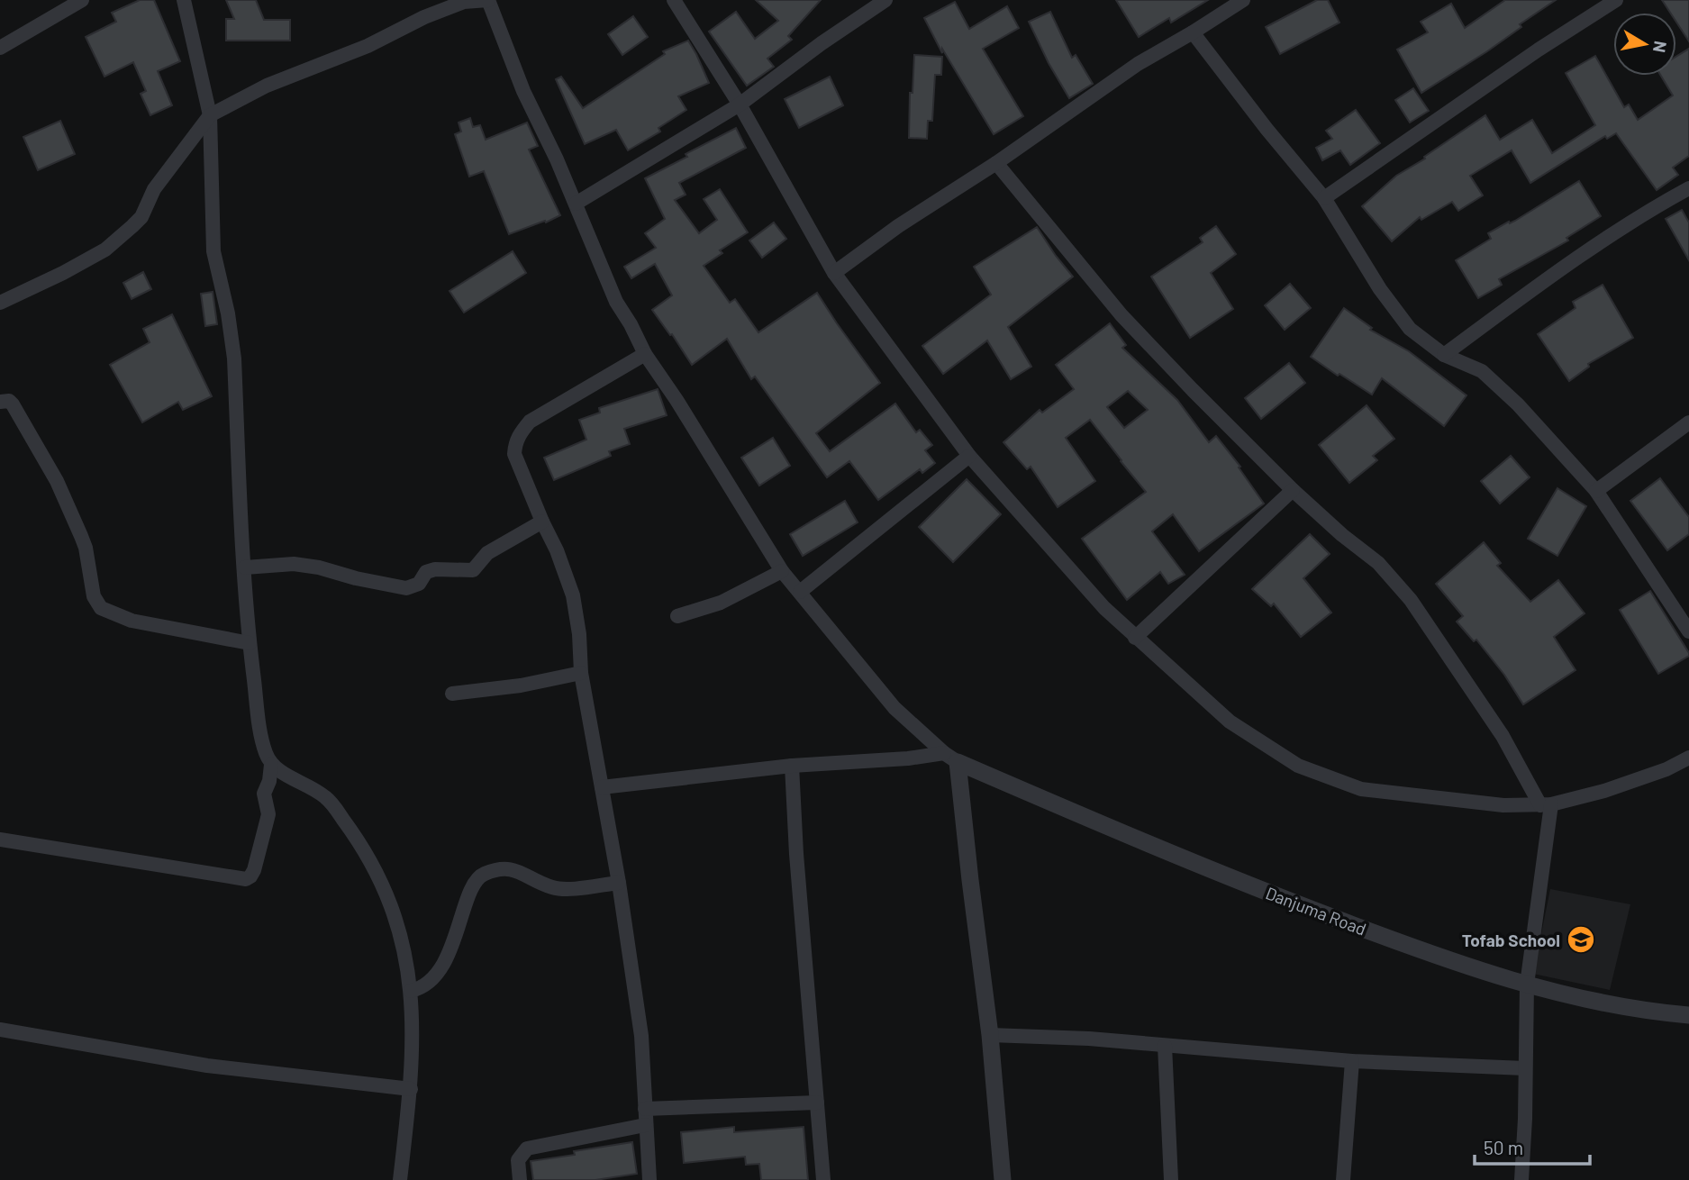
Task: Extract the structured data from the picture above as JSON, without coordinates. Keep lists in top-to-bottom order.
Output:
{
  "streets": {
    "street": ["Danjuma Road"]
  },
  "places": {
    "school or university": ["Tofab School"]
  },
  "scale_bar": "50 m",
  "north": "right"
}
